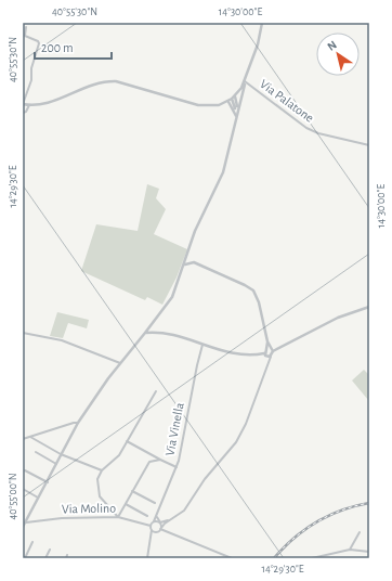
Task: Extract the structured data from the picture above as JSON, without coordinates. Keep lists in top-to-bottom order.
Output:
{
  "streets": {
    "street": ["Via Palatone", "Via Vinella", "Via Molino"]
  },
  "crossings": [
    ["Via Vinella", "Via Molino"]
  ],
  "scale_bar": "200 m",
  "north": "top left",
  "coordinates": [
    "40°55'30\"N",
    "14°30'00\"E",
    "14°29'30\"E",
    "40°55'00\"N"
  ]
}
